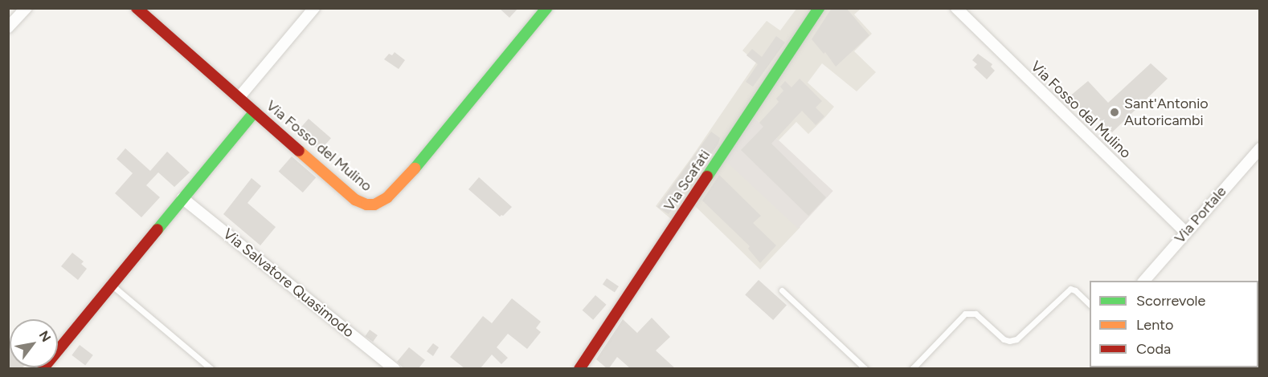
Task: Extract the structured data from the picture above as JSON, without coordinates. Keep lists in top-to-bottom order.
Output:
{
  "streets": {
    "street": [
      "Via Fosso del Mulino",
      "Via Scafati",
      "Via Portale",
      "Via Salvatore Quasimodo"
    ]
  },
  "crossings": [
    ["Via Fosso del Mulino", "Via Portale"]
  ],
  "places": ["Sant'Antonio Autoricambi"],
  "legend": ["Scorrevole", "Lento", "Coda"],
  "north": "top right"
}
